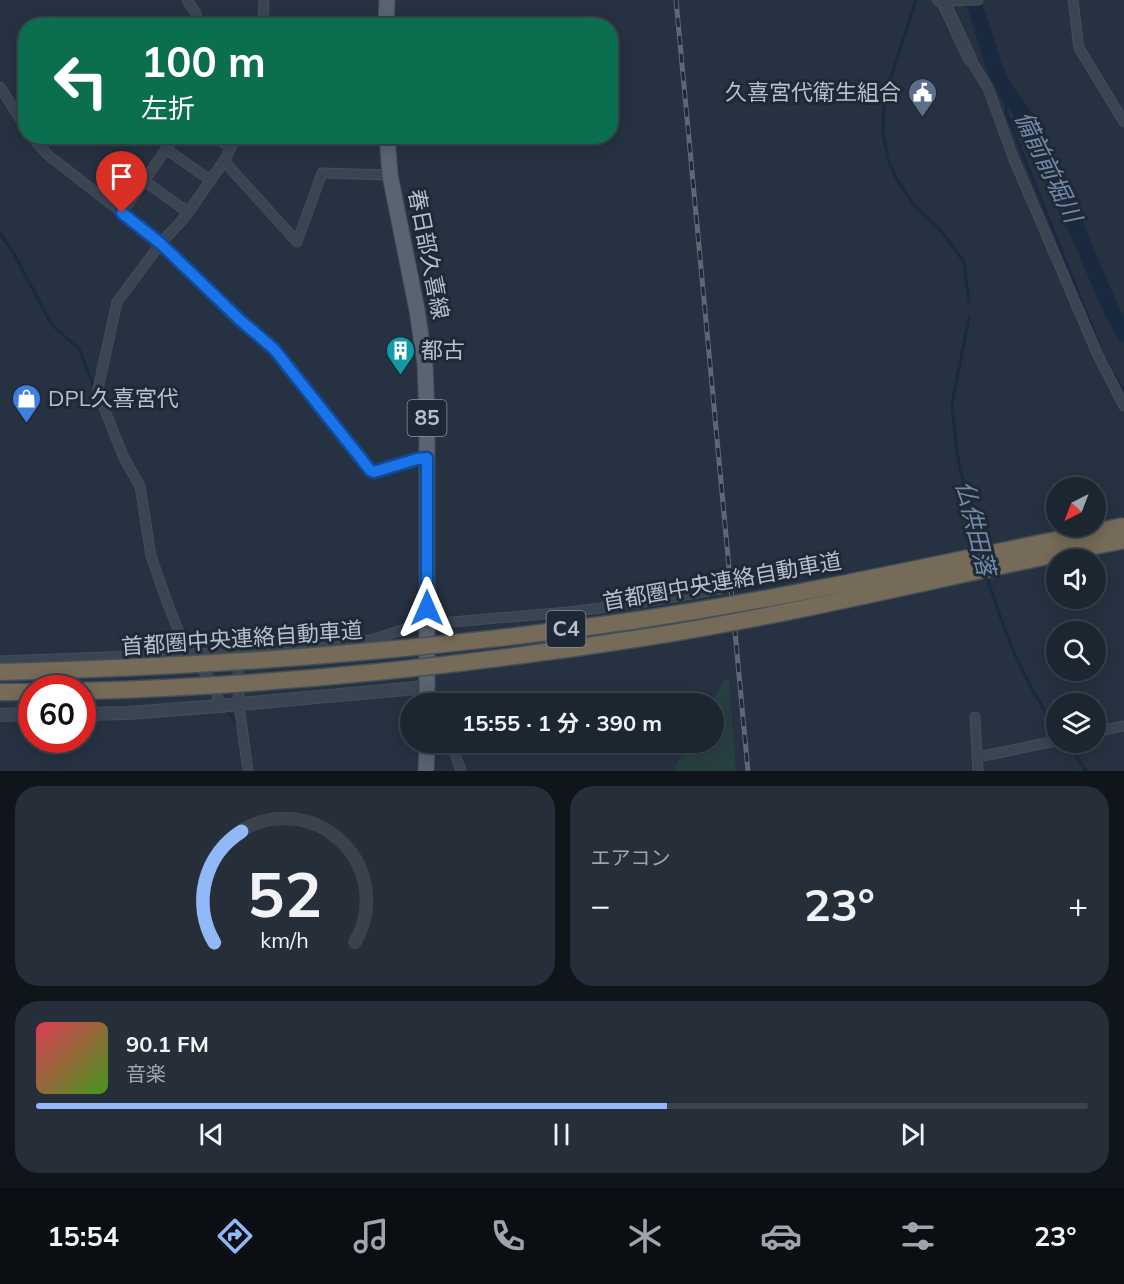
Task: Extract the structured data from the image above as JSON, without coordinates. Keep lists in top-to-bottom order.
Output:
{
  "streets": {
    "highway": ["首都圏中央連絡自動車道", "C4"],
    "main road": ["春日部久喜線", "85"]
  },
  "water": ["備前前堀川", "仏供田落"],
  "places": {
    "public building": ["久喜宮代衛生組合"],
    "building": ["都古"],
    "shop": ["DPL久喜宮代"]
  },
  "north": "bottom left",
  "page": {
    "turn": ["100 m", "左折"],
    "limit": "60",
    "trip": "15:55 · 1 分 · 390 m",
    "tile": "エアコン",
    "heat": ["−", "23°", "+"],
    "song": ["90.1 FM", "音楽"],
    "tabs": ["15:54", "23°"],
    "gauge": ["52", "km/h"]
  }
}
